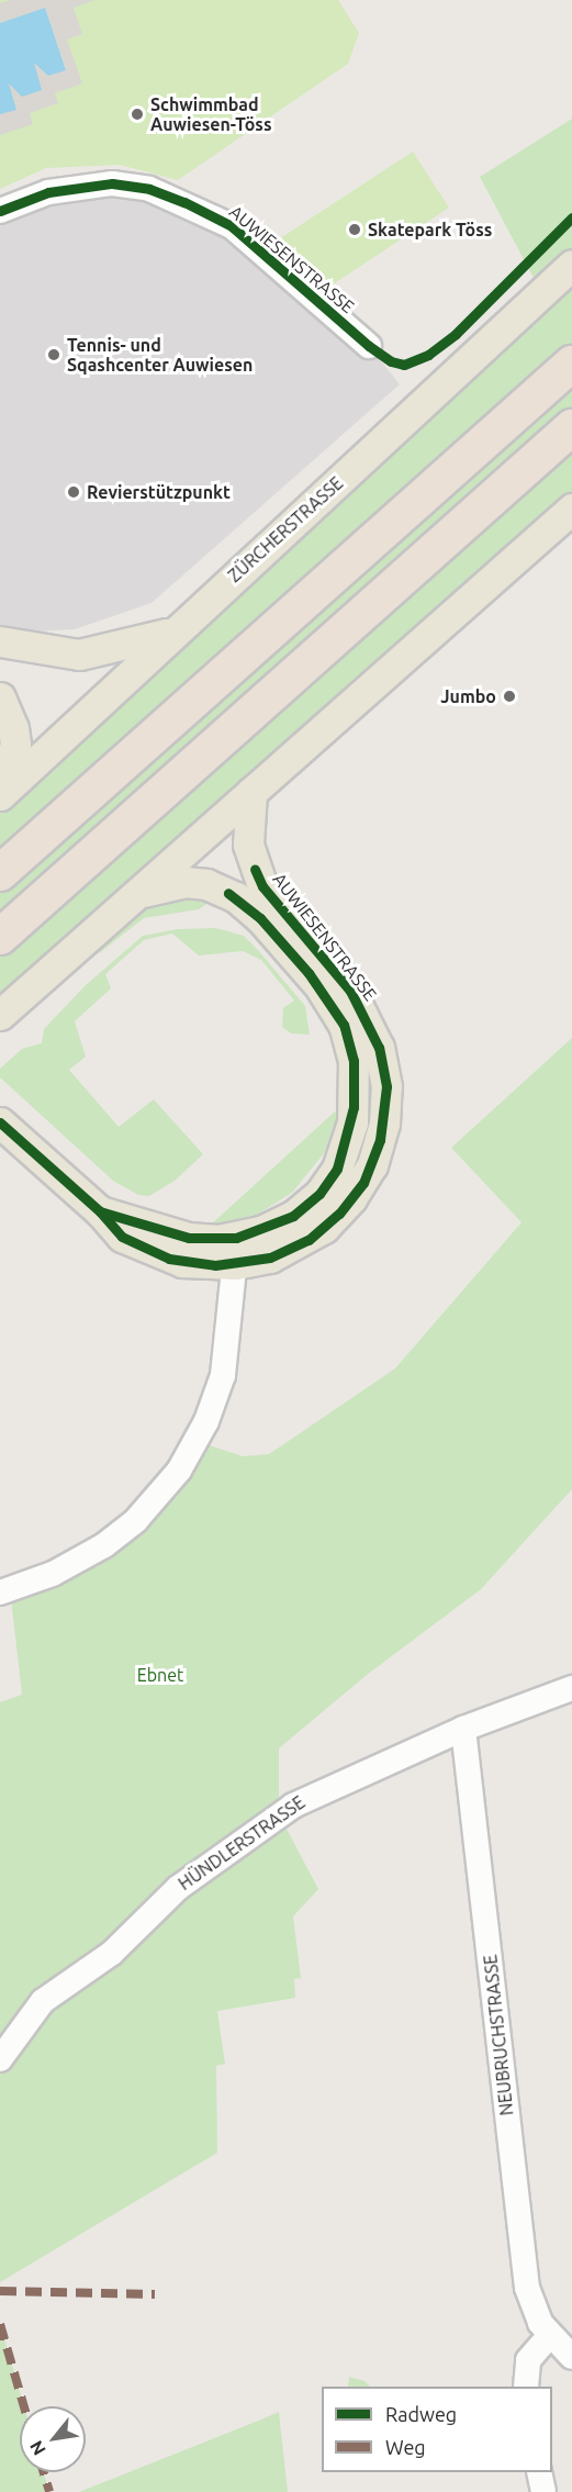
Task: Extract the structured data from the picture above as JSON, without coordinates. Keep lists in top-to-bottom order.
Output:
{
  "streets": {
    "main road": ["AUWIESENSTRASSE", "ZÜRCHERSTRASSE"],
    "street": ["HÜNDLERSTRASSE", "NEUBRUCHSTRASSE"]
  },
  "crossings": [
    ["HÜNDLERSTRASSE", "NEUBRUCHSTRASSE"]
  ],
  "parks": ["Ebnet"],
  "places": [
    "Schwimmbad Auwiesen-Töss",
    "Skatepark Töss",
    "Tennis- und Sqashcenter Auwiesen",
    "Revierstützpunkt",
    "Jumbo"
  ],
  "legend": ["Radweg", "Weg"],
  "north": "bottom left"
}
